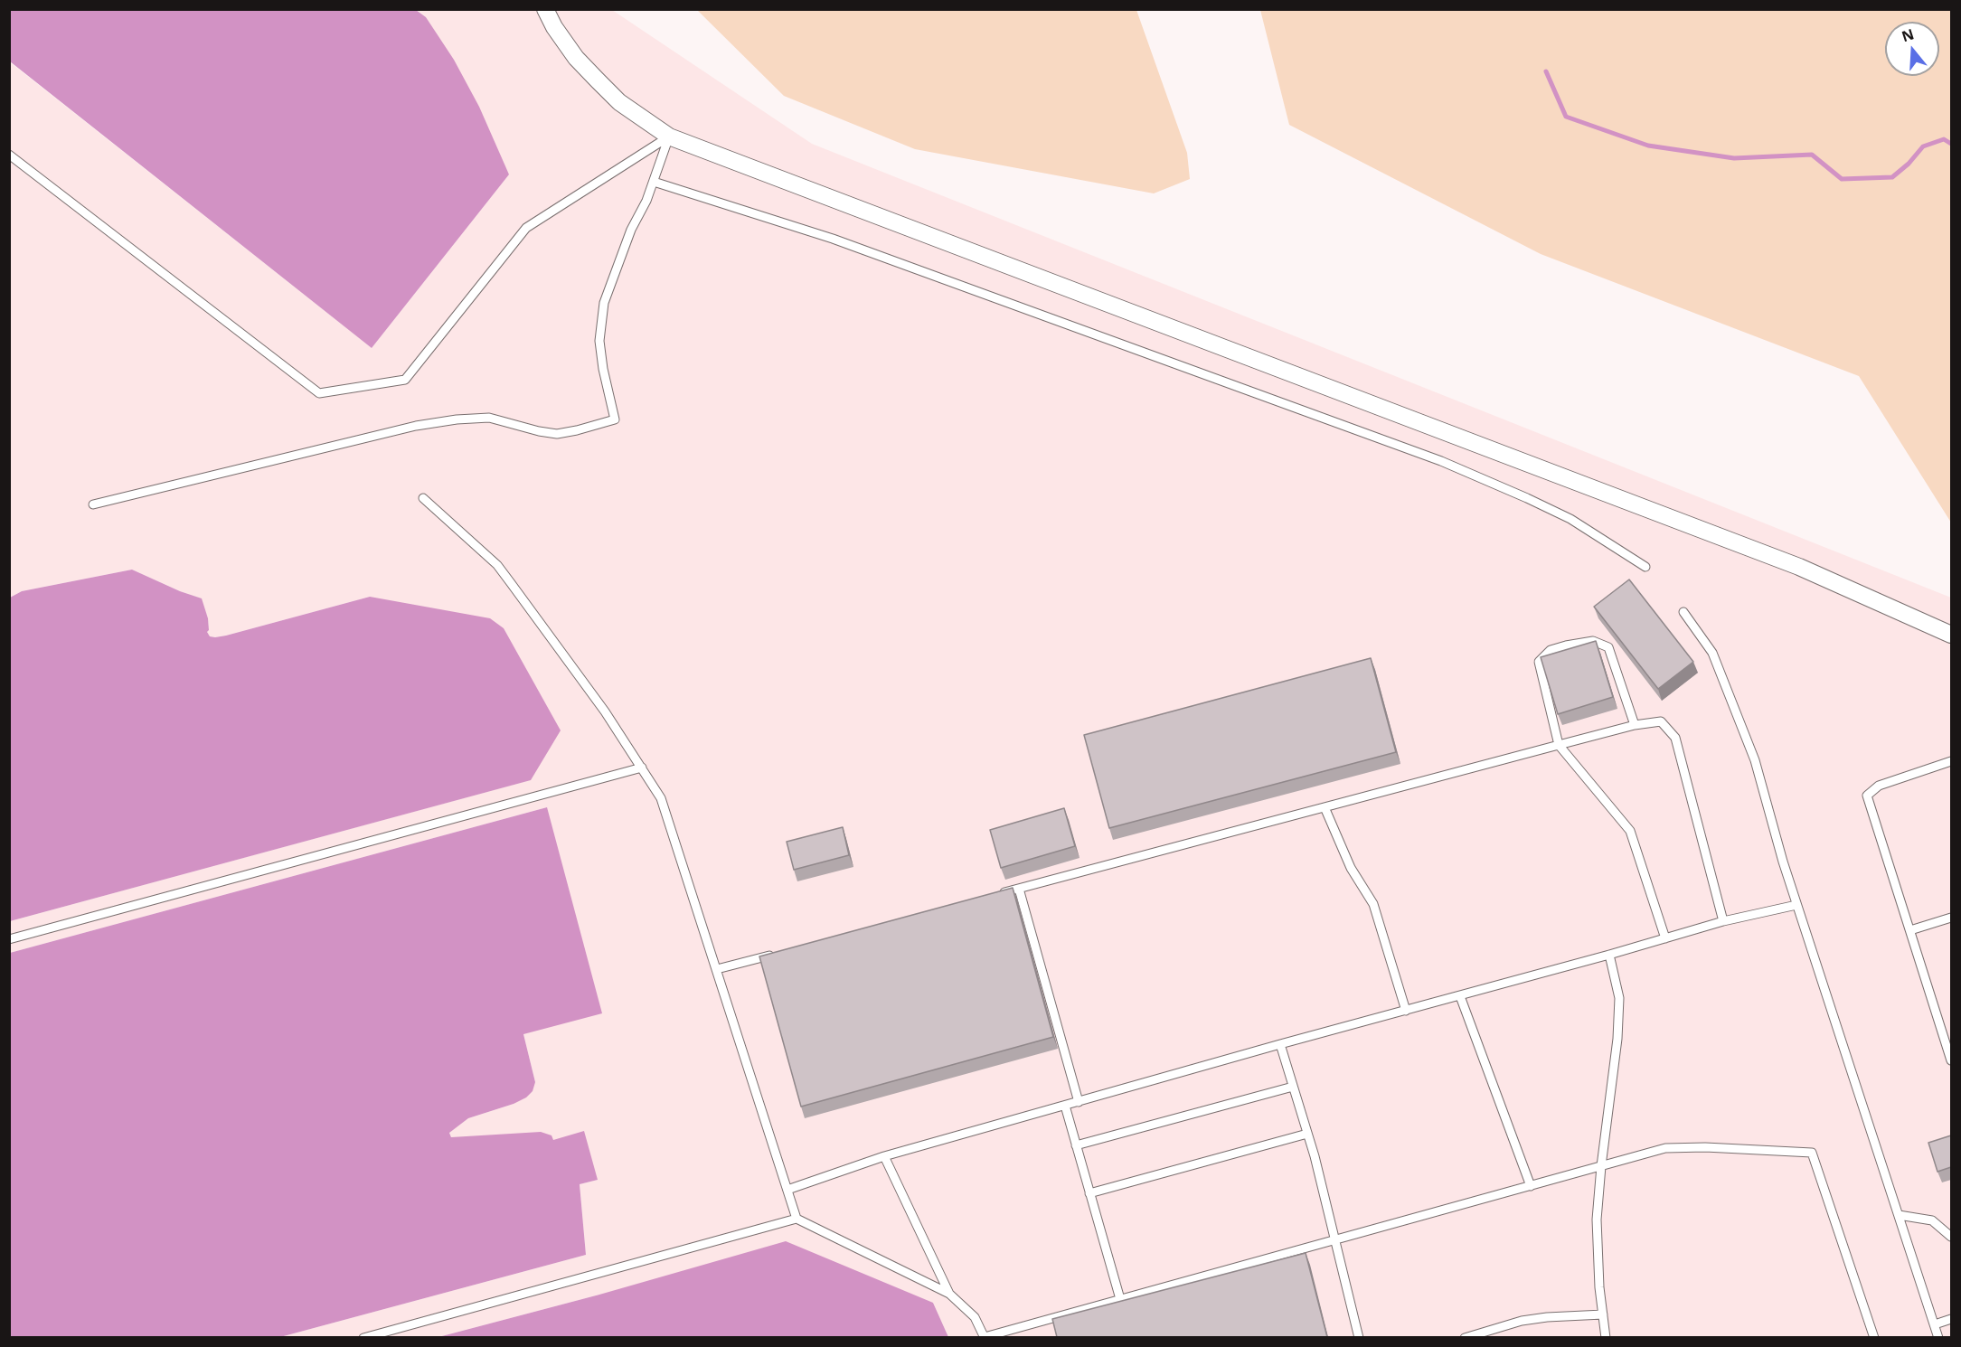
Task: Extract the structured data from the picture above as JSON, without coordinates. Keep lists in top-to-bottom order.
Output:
{
  "north": "top"
}
